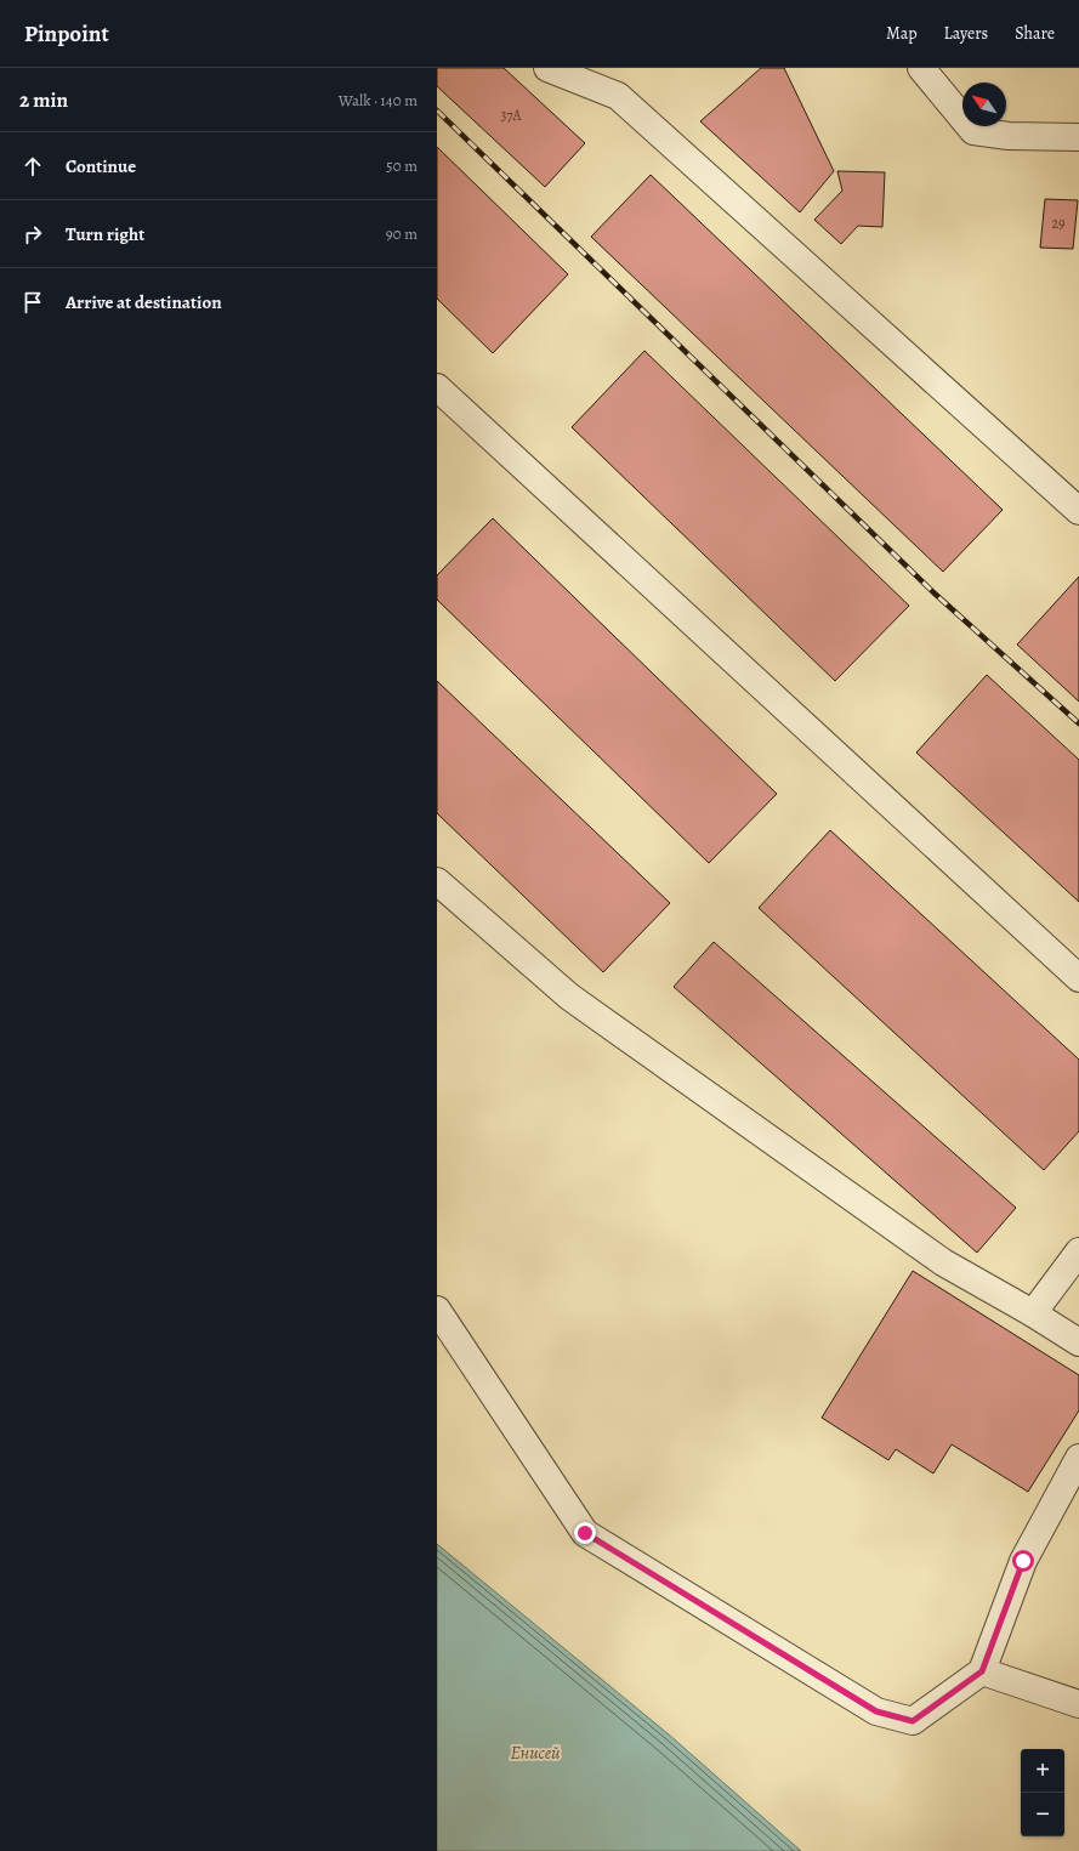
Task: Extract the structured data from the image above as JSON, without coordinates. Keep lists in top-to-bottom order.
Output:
{
  "water": ["Енисей"],
  "house_numbers": ["37А", "29"],
  "north": "top left",
  "page": {
    "header": "Pinpoint",
    "nav": ["Map", "Layers", "Share"],
    "heading": ["2 min", "Walk · 140 m"],
    "list": [
      ["Continue", "50 m"],
      ["Turn right", "90 m"],
      "Arrive at destination"
    ],
    "map_buttons": ["+", "−"]
  }
}
